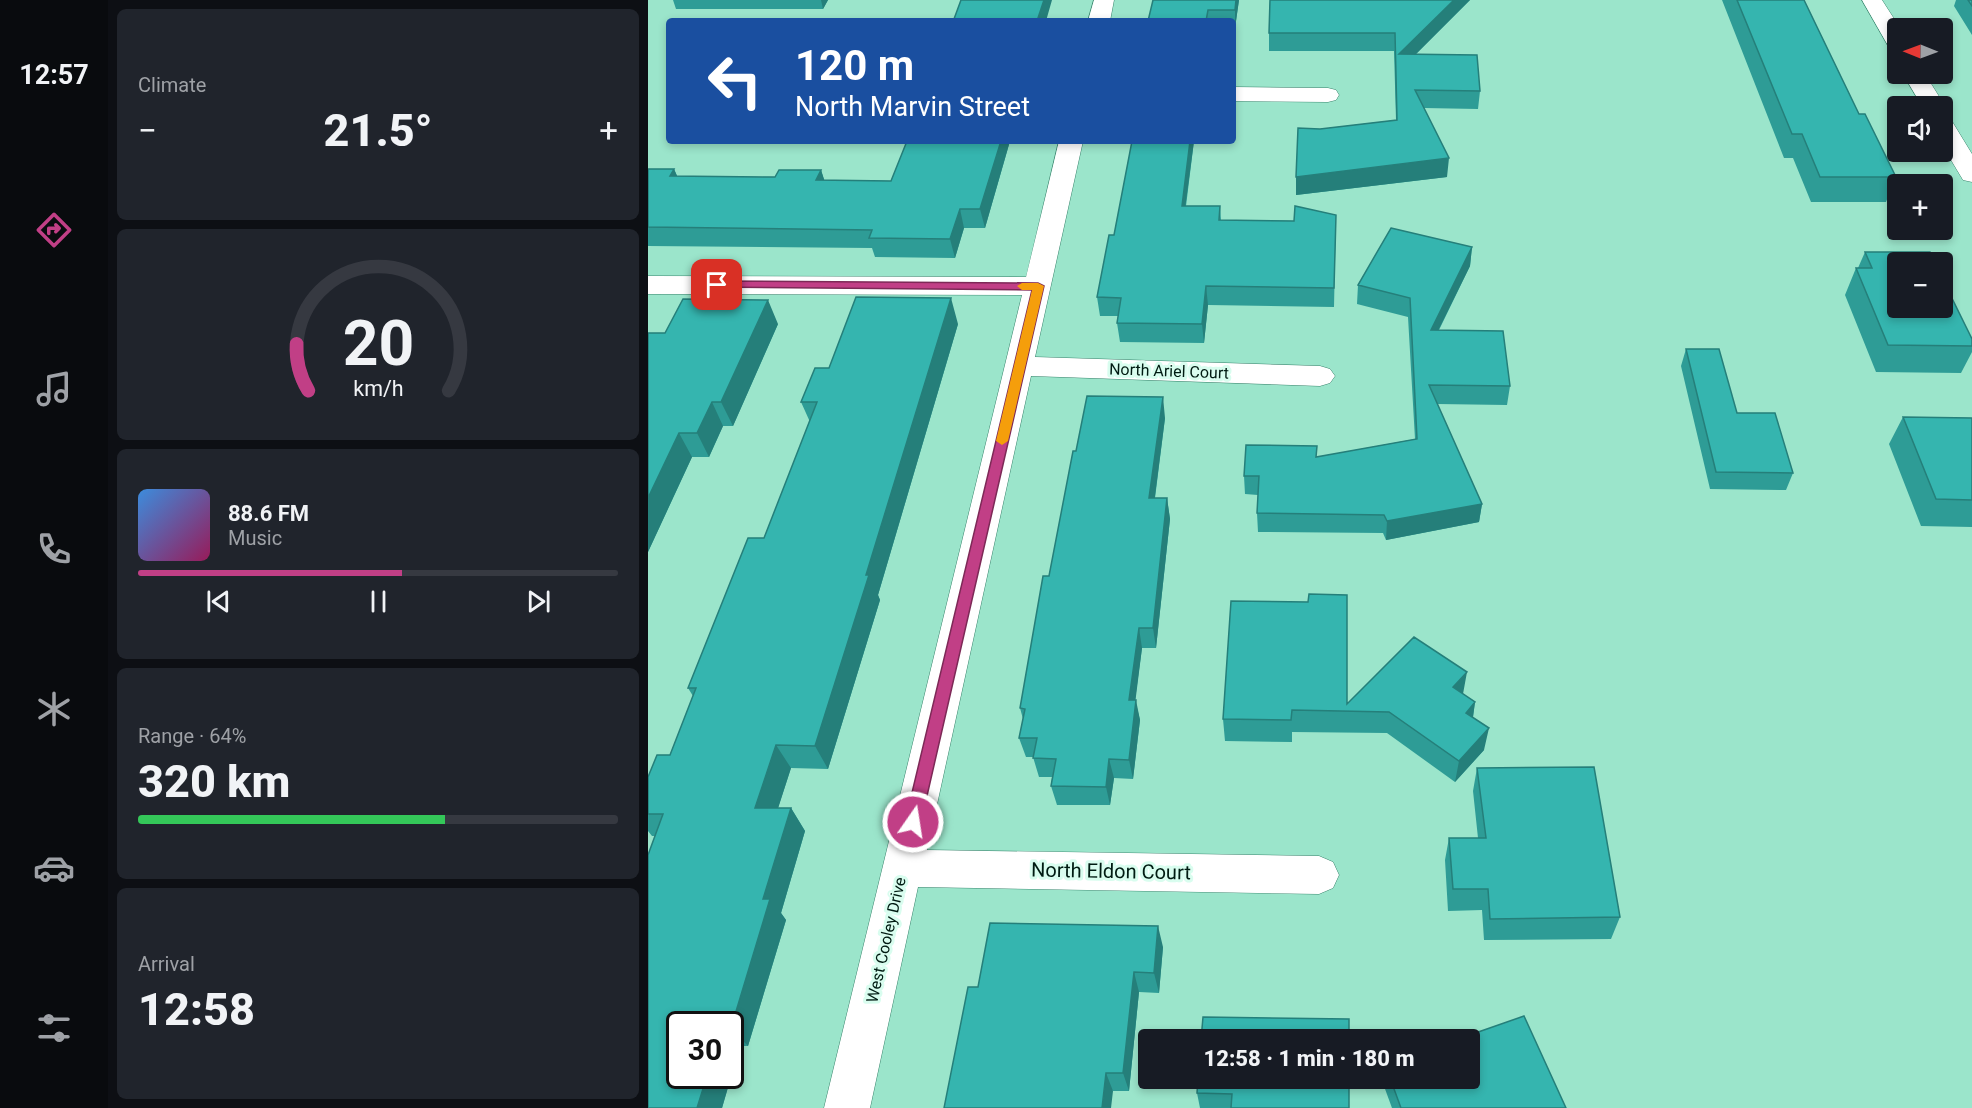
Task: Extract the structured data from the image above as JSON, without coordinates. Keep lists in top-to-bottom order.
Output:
{
  "streets": {
    "street": ["North Ariel Court", "North Eldon Court", "West Cooley Drive"]
  },
  "crossings": [
    ["North Ariel Court", "West Cooley Drive"],
    ["North Eldon Court", "West Cooley Drive"]
  ],
  "north": "left",
  "page": {
    "tabs": "12:57",
    "tile": [
      "Climate",
      ["Range · 64%", "320 km"],
      ["Arrival", "12:58"]
    ],
    "map_buttons": ["+", "−"],
    "turn": ["120 m", "North Marvin Street"],
    "heat": ["−", "21.5°", "+"],
    "song": ["88.6 FM", "Music"],
    "limit": "30",
    "trip": "12:58 · 1 min · 180 m",
    "gauge": ["20", "km/h"]
  }
}
